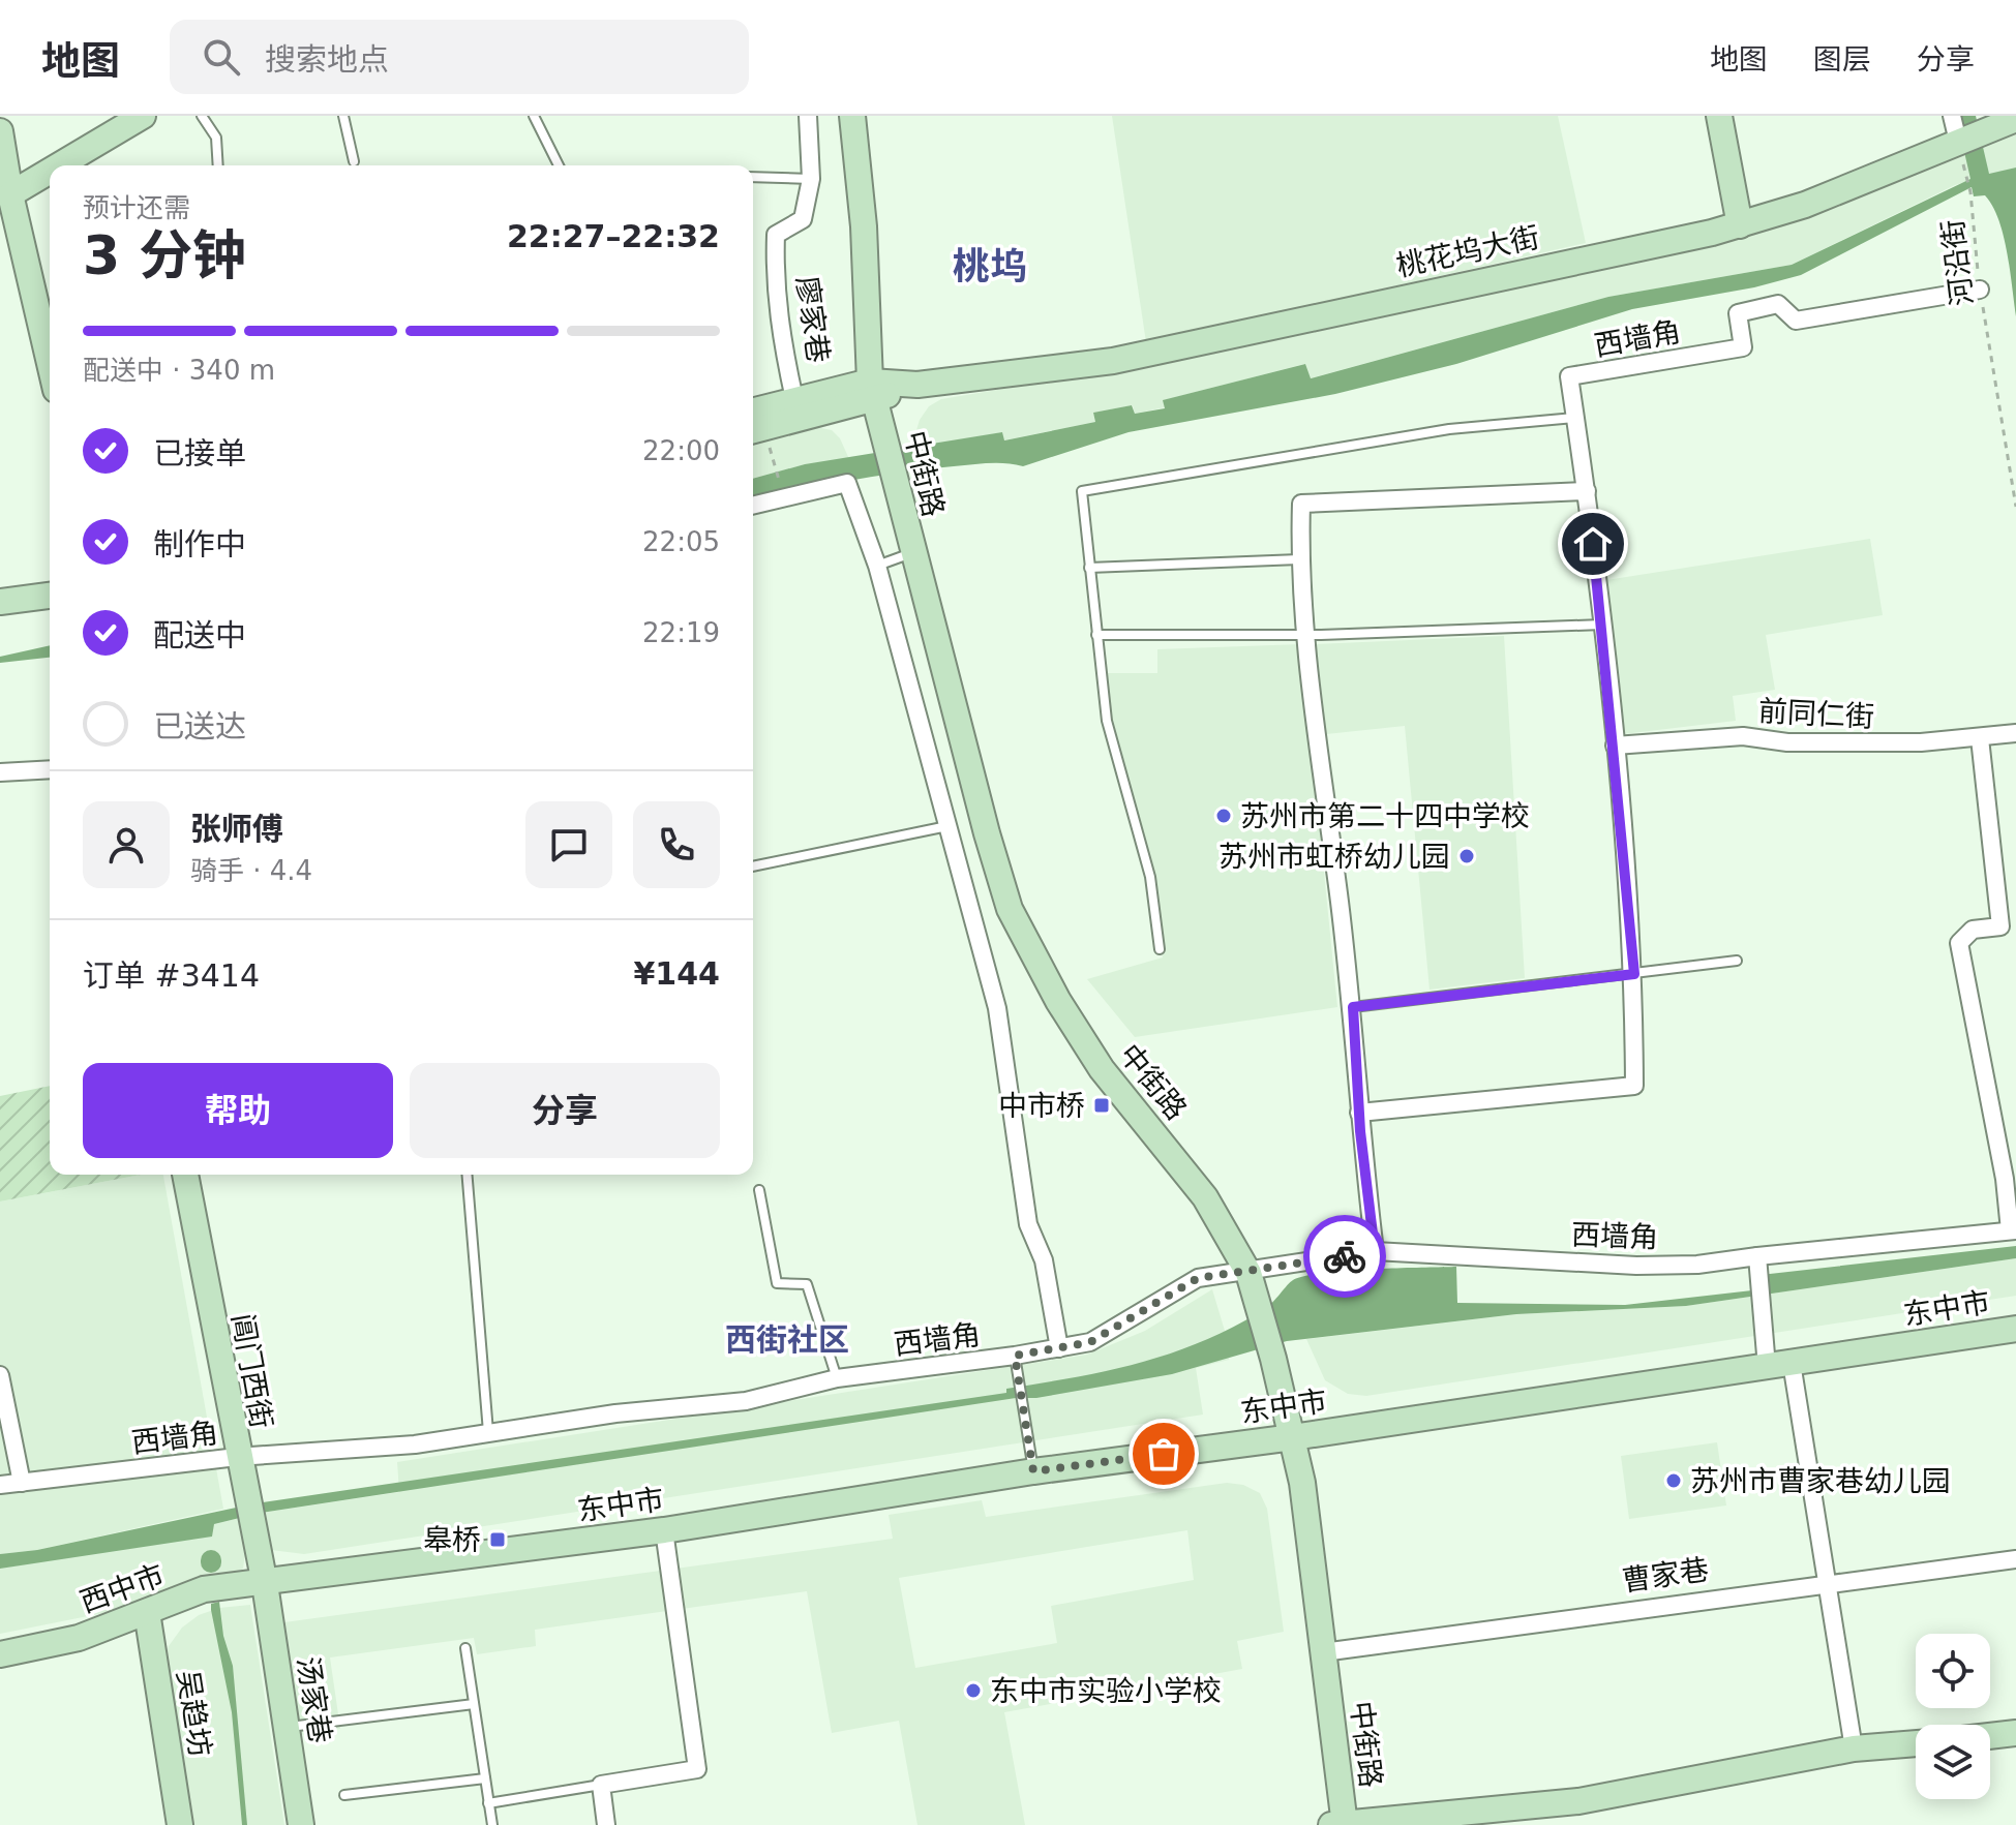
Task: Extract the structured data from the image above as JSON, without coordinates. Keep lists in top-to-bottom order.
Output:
{
  "streets": {
    "main road": [
      "桃花坞大街",
      "廖家巷",
      "中街路",
      "东中市",
      "阊门西街",
      "西中市",
      "汤家巷",
      "吴趋坊"
    ],
    "street": ["西墙角", "前同仁街", "曹家巷"],
    "path": ["河沿街"]
  },
  "crossings": [
    ["桃花坞大街", "河沿街"],
    ["桃花坞大街", "廖家巷"],
    ["桃花坞大街", "中街路"],
    ["河沿街", "西墙角"],
    ["廖家巷", "中街路"],
    ["西墙角", "中街路"],
    ["西墙角", "前同仁街"],
    ["西墙角", "阊门西街"],
    ["中街路", "东中市"],
    ["中街路", "曹家巷"],
    ["东中市", "阊门西街"],
    ["东中市", "西中市"],
    ["东中市", "汤家巷"],
    ["阊门西街", "西中市"],
    ["阊门西街", "汤家巷"],
    ["西中市", "汤家巷"],
    ["西中市", "吴趋坊"]
  ],
  "districts": ["桃坞", "西街社区"],
  "places": {
    "other": [
      "苏州市第二十四中学校",
      "苏州市虹桥幼儿园",
      "苏州市曹家巷幼儿园",
      "东中市实验小学校"
    ],
    "transit": ["中市桥", "皋桥"]
  },
  "page": {
    "header": "地图",
    "search": "搜索地点",
    "nav": ["地图", "图层", "分享"],
    "heading": ["3 分钟", "预计还需", "22:27–22:32"],
    "panel": [
      "张师傅",
      "骑手 · 4.4",
      "订单 #3414",
      "¥144"
    ],
    "bar": "配送中 · 340 m",
    "list": [
      ["已接单", "22:00"],
      ["制作中", "22:05"],
      ["配送中", "22:19"],
      "已送达"
    ],
    "buttons": ["帮助", "分享"]
  }
}
